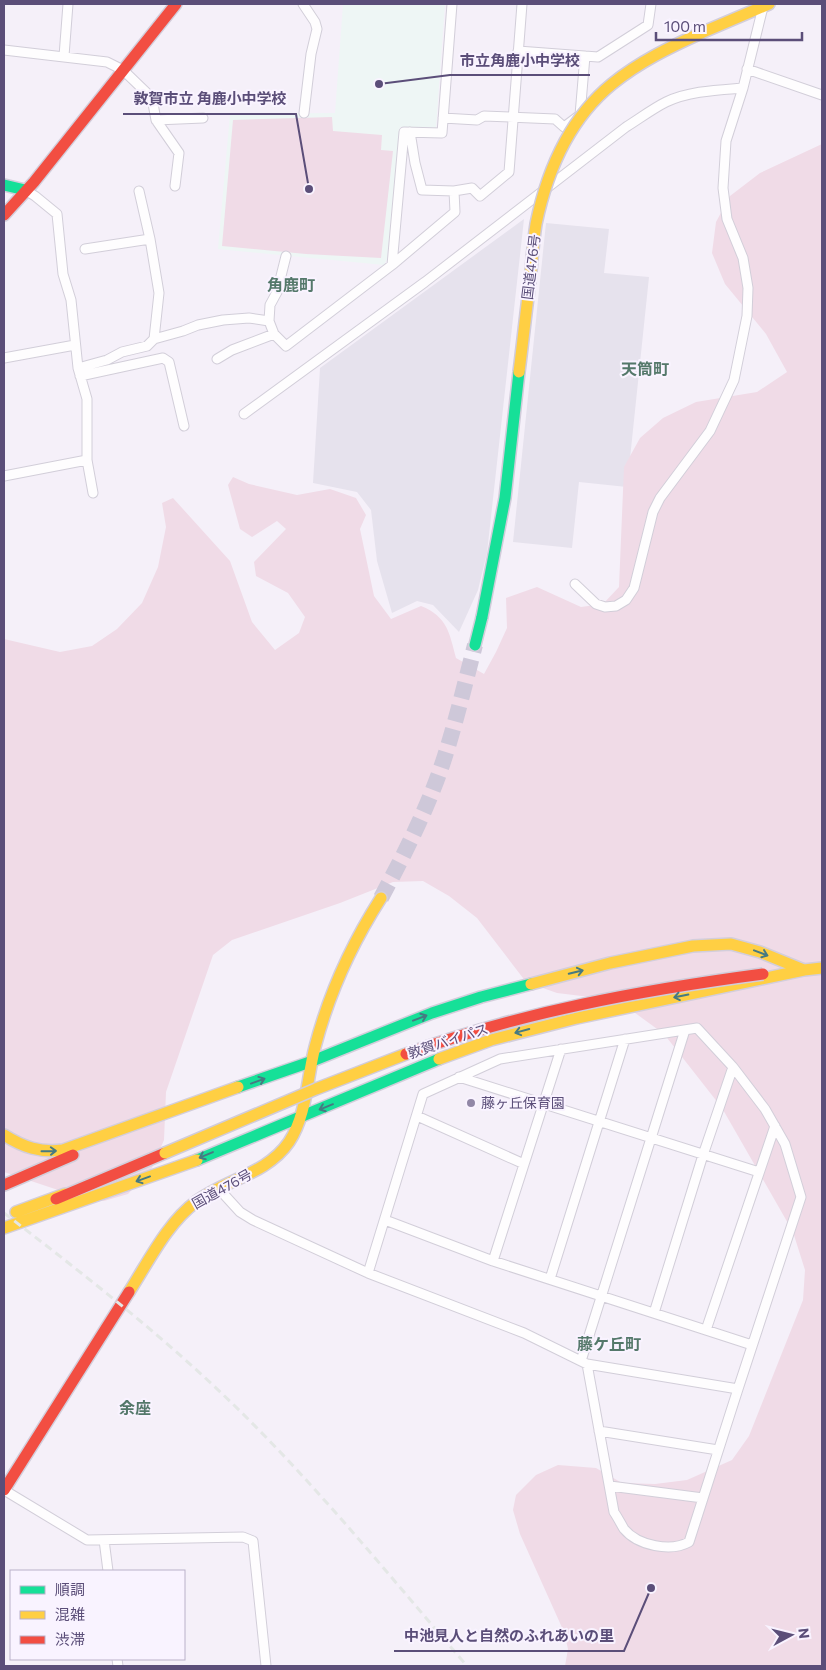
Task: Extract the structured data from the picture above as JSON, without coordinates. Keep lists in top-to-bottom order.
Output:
{
  "streets": {
    "main road": ["国道476号", "敦賀バイパス"]
  },
  "districts": [
    "角鹿町",
    "天筒町",
    "藤ケ丘町",
    "余座"
  ],
  "places": [
    "市立角鹿小中学校",
    "敦賀市立 角鹿小中学校",
    "藤ヶ丘保育園",
    "中池見人と自然のふれあいの里"
  ],
  "legend": ["順調", "混雑", "渋滞"],
  "scale_bar": "100 m",
  "north": "right"
}
